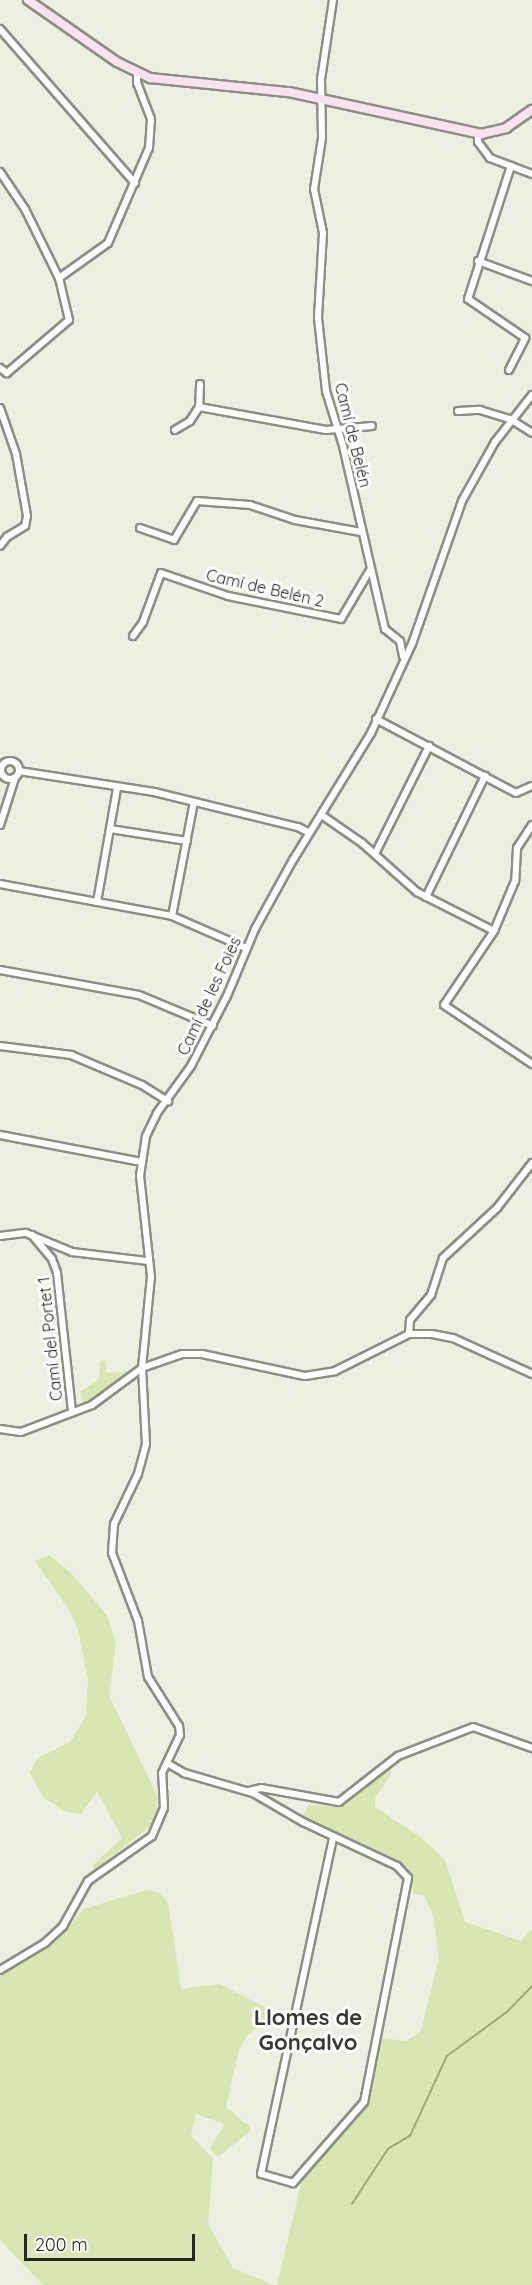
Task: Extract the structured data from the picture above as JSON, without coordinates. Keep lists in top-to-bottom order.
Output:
{
  "streets": {
    "street": [
      "Camí de Belén",
      "Camí de Belén 2",
      "Camí de les Foies",
      "Camí del Portet 1"
    ]
  },
  "crossings": [
    ["Camí de Belén", "Camí de Belén 2"],
    ["Camí de Belén", "Camí de les Foies"]
  ],
  "districts": ["Llomes de Gonçalvo"],
  "scale_bar": "200 m"
}
